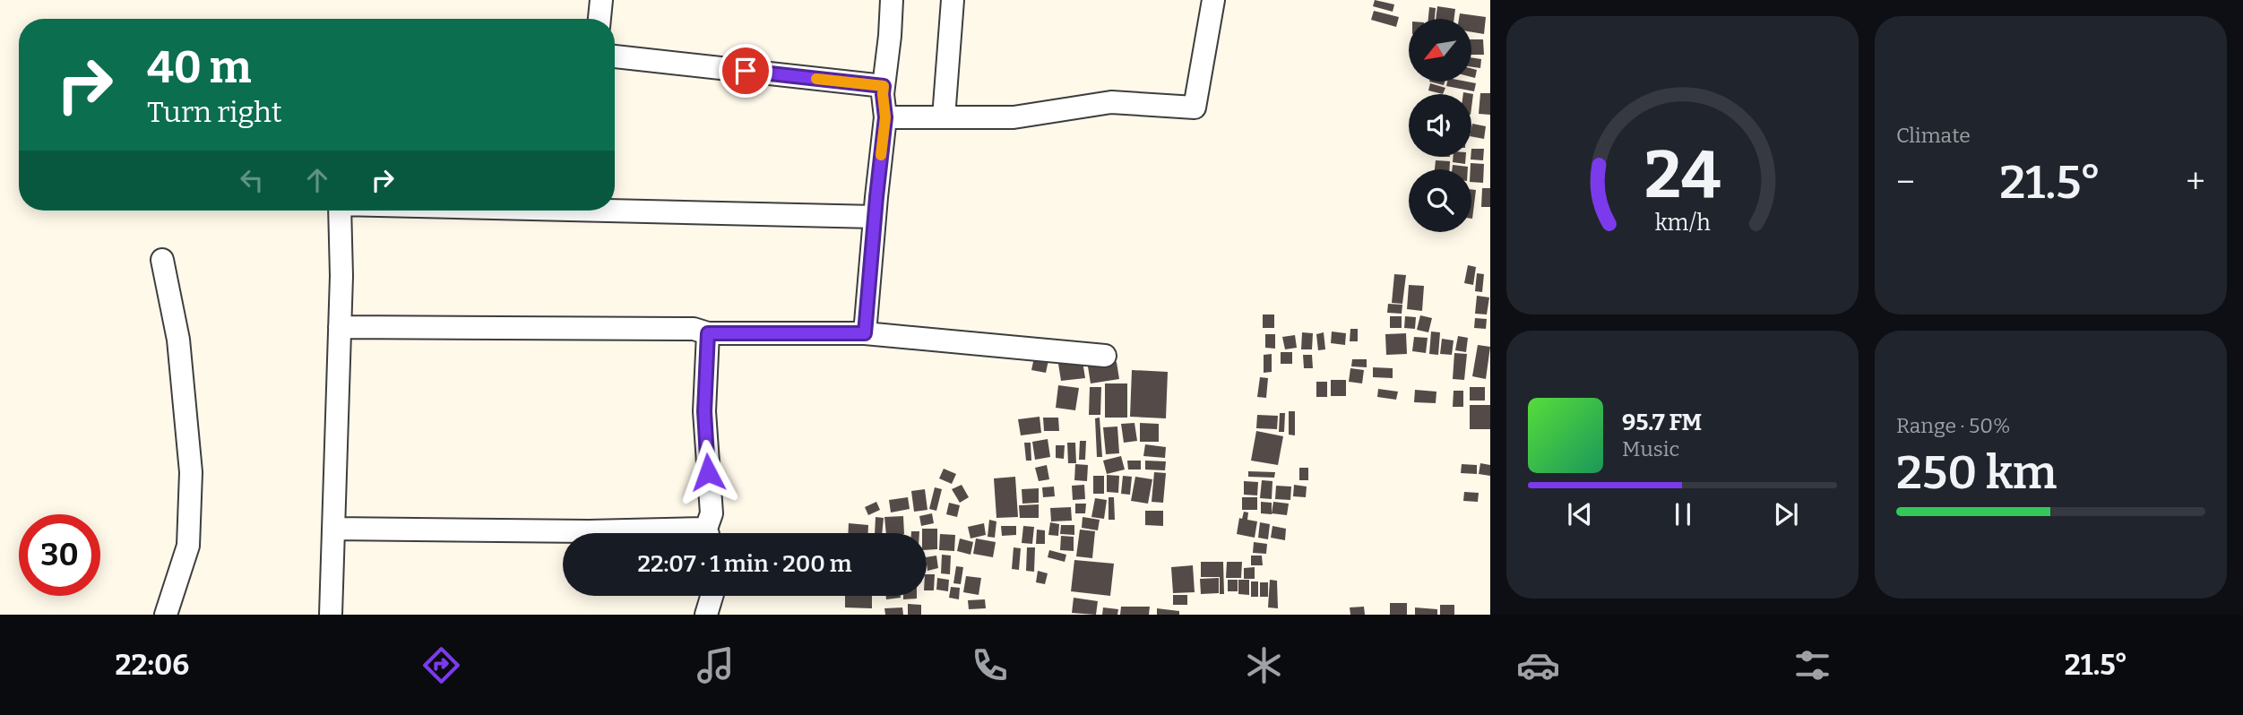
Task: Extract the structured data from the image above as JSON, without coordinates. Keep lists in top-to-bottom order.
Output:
{
  "north": "bottom left",
  "page": {
    "tile": [
      "Climate",
      ["Range · 50%", "250 km"]
    ],
    "turn": ["40 m", "Turn right"],
    "heat": ["−", "21.5°", "+"],
    "song": ["95.7 FM", "Music"],
    "limit": "30",
    "trip": "22:07 · 1 min · 200 m",
    "tabs": ["22:06", "21.5°"],
    "gauge": ["24", "km/h"]
  }
}
